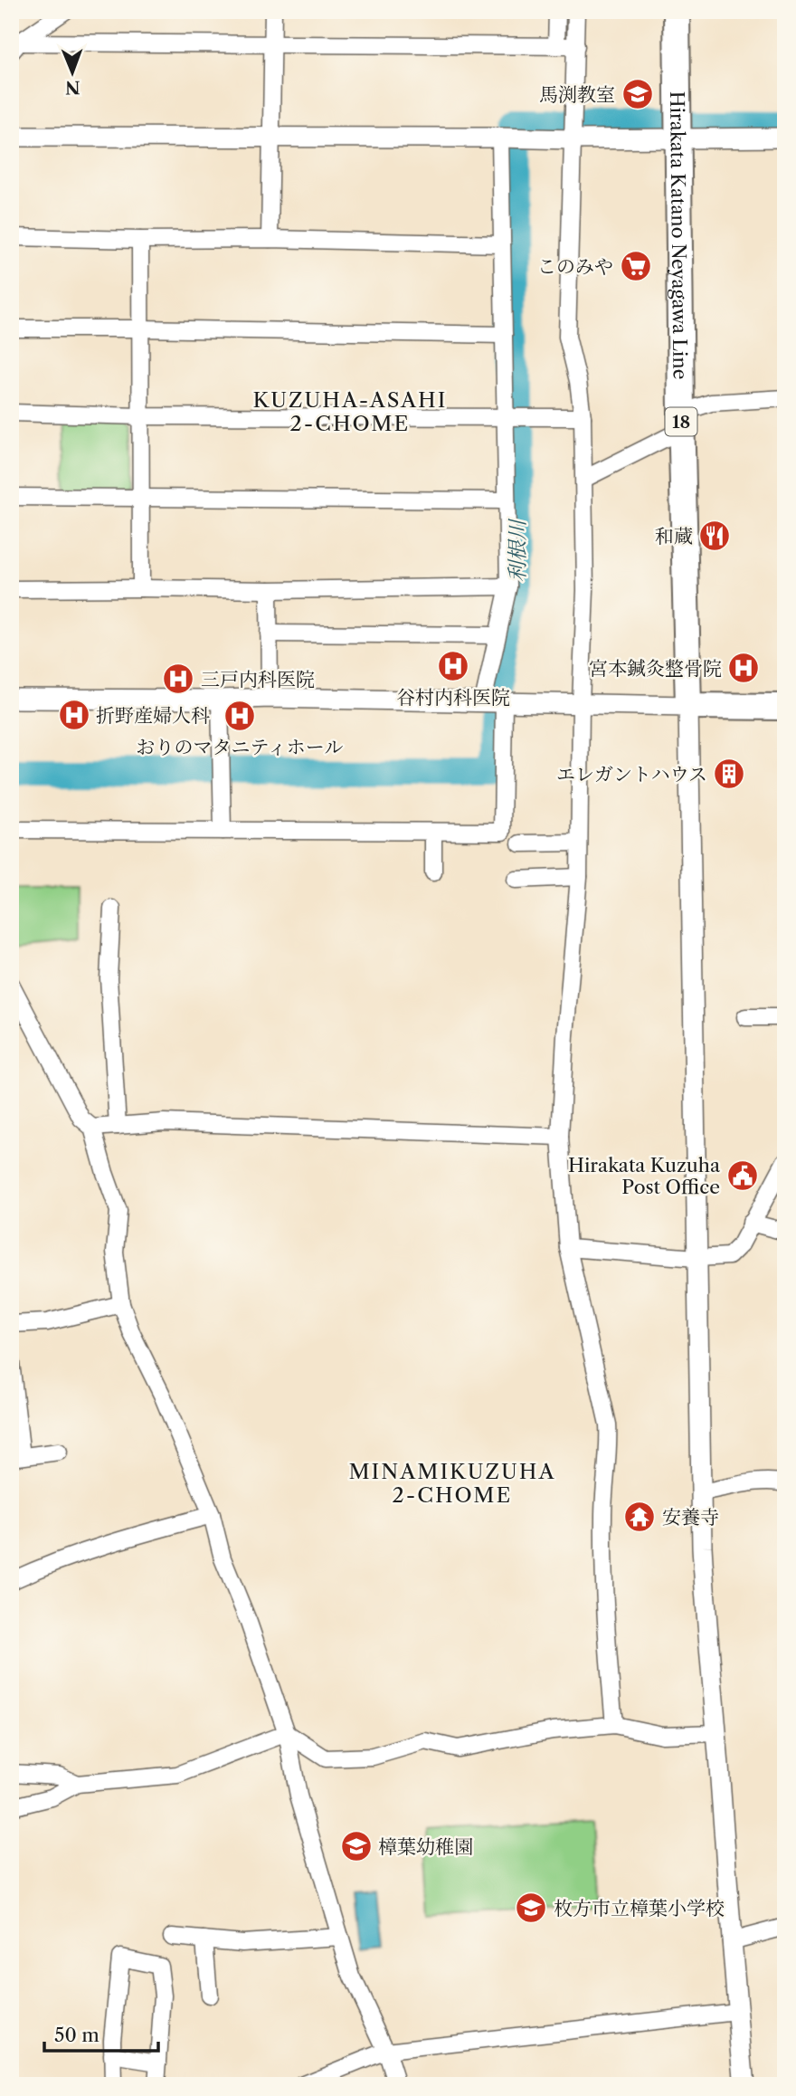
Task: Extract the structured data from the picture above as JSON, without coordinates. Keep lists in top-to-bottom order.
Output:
{
  "streets": {
    "main road": ["Hirakata Katano Neyagawa Line", "18"]
  },
  "districts": ["KUZUHA-ASAHI 2-CHOME", "MINAMIKUZUHA 2-CHOME"],
  "water": ["利根川"],
  "places": {
    "school or university": ["馬渕教室", "樟葉幼稚園", "枚方市立樟葉小学校"],
    "supermarket": ["このみや"],
    "restaurant": ["和蔵"],
    "hospital": [
      "谷村内科医院",
      "宮本鍼灸整骨院",
      "三戸内科医院",
      "折野産婦人科",
      "おりのマタニティホール"
    ],
    "building": ["エレガントハウス"],
    "public building": ["Hirakata Kuzuha Post Office"],
    "temple": ["安養寺"]
  },
  "scale_bar": "50 m",
  "north": "bottom"
}
